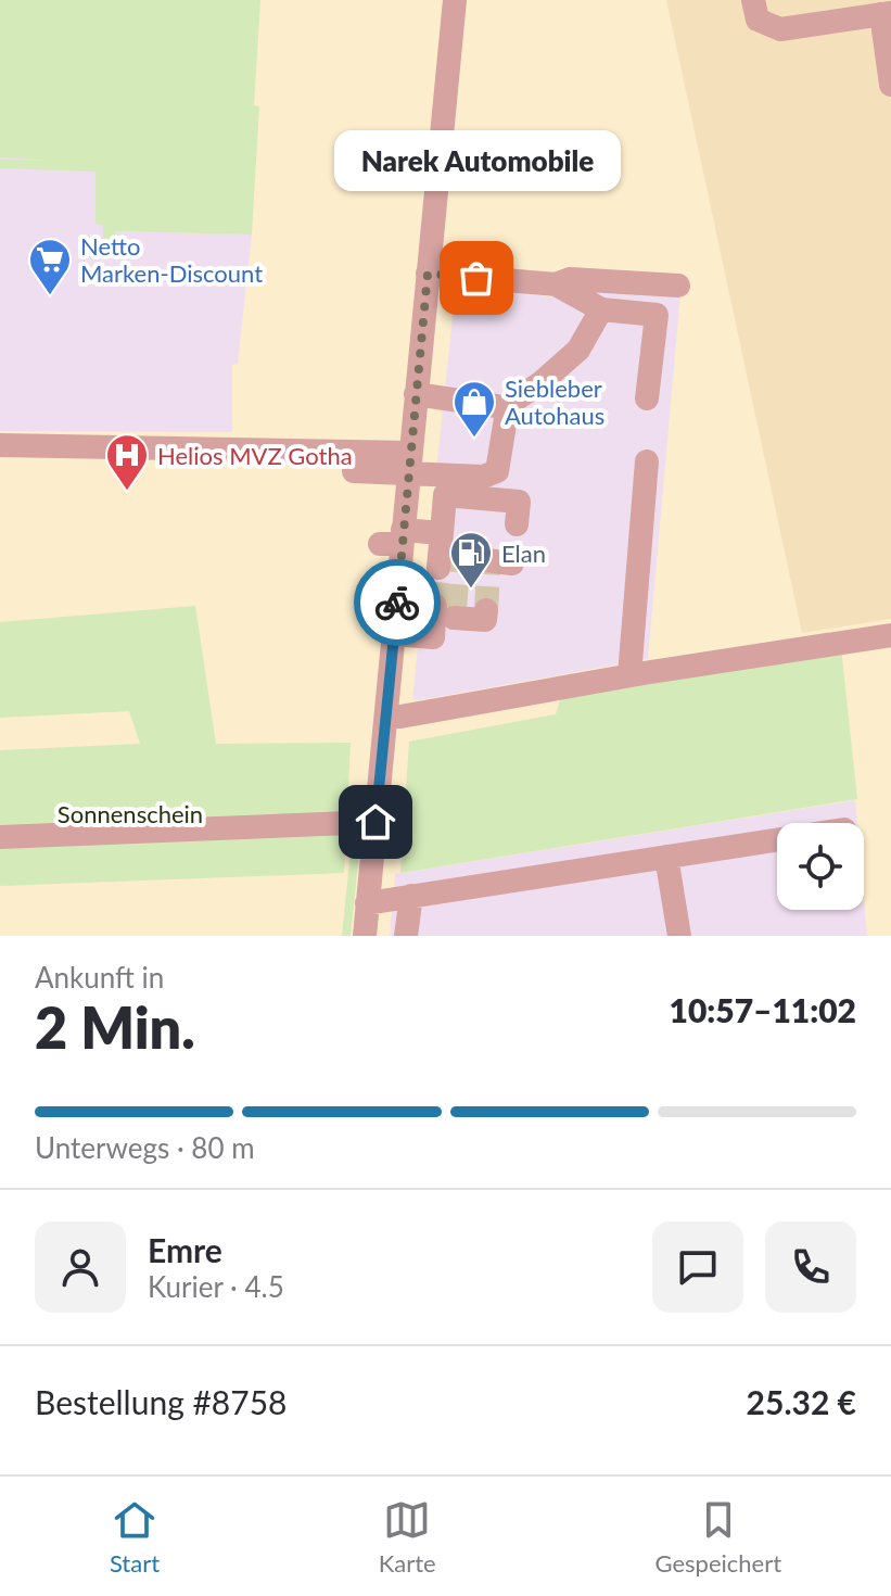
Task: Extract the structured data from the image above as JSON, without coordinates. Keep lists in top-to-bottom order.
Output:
{
  "parks": ["Sonnenschein"],
  "places": {
    "other": ["Narek Automobile"],
    "supermarket": ["Netto Marken-Discount"],
    "shop": ["Siebleber Autohaus"],
    "hospital": ["Helios MVZ Gotha"],
    "fuel station": ["Elan"]
  },
  "page": {
    "bubble": "Narek Automobile",
    "heading": ["2 Min.", "Ankunft in", "10:57–11:02"],
    "panel": [
      "Emre",
      "Kurier · 4.5",
      "Bestellung #8758",
      "25.32 €"
    ],
    "bar": "Unterwegs · 80 m",
    "tabs": ["Start", "Karte", "Gespeichert"]
  }
}
